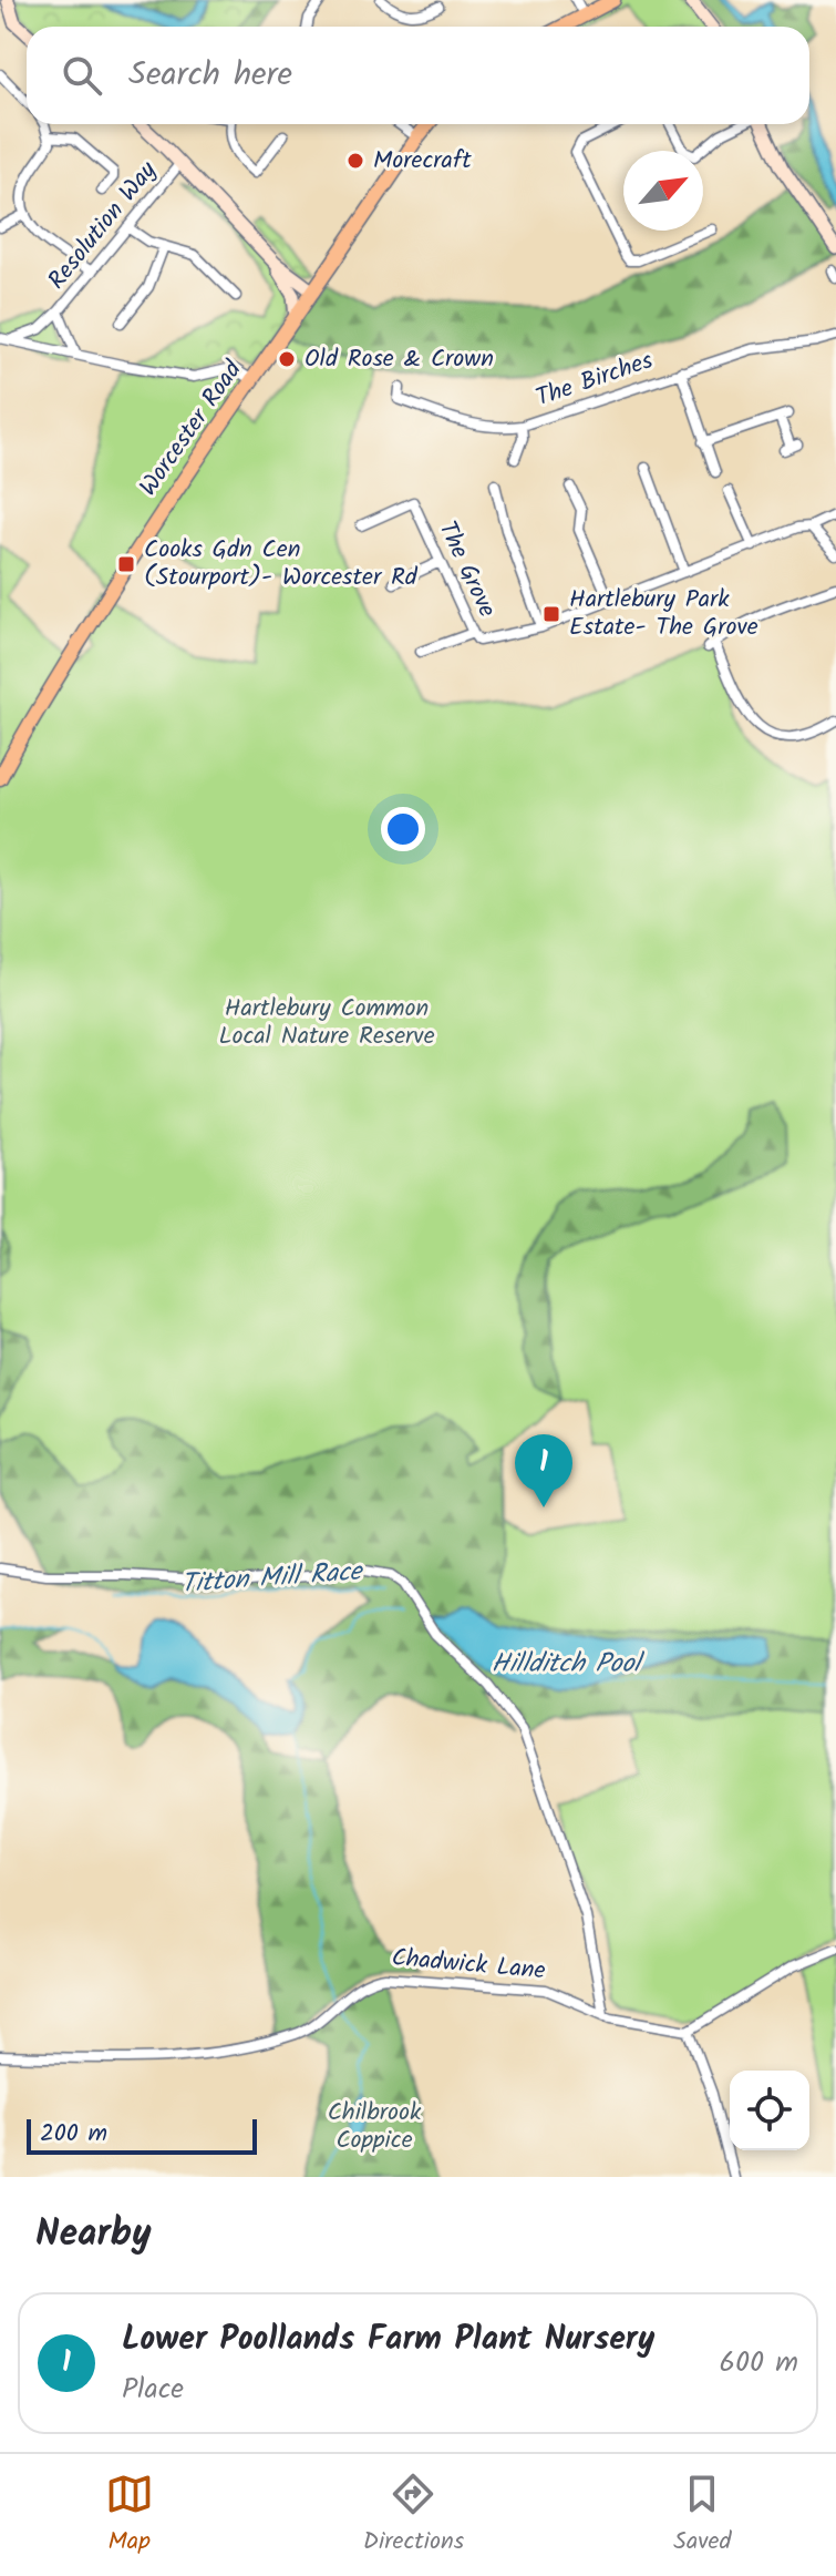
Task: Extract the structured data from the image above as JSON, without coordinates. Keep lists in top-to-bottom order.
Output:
{
  "streets": {
    "main road": ["Worcester Road"],
    "street": [
      "Resolution Way",
      "The Birches",
      "The Grove",
      "Chadwick Lane"
    ]
  },
  "water": ["Titton Mill Race", "Hillditch Pool"],
  "parks": ["Hartlebury Common Local Nature Reserve", "Chilbrook Coppice"],
  "places": {
    "other": ["Morecraft", "Old Rose & Crown"],
    "transit": ["Cooks Gdn Cen (Stourport)- Worcester Rd", "Hartlebury Park Estate- The Grove"]
  },
  "scale_bar": "200 m",
  "north": "top right",
  "page": {
    "search": "Search here",
    "pins": "1",
    "scale": "200 m",
    "heading": "Nearby",
    "list": [
      {
        "mark": "1",
        "name": "Lower Poollands Farm Plant Nursery",
        "note": "Place",
        "value": "600 m"
      }
    ],
    "nav": ["Map", "Directions", "Saved"]
  }
}
